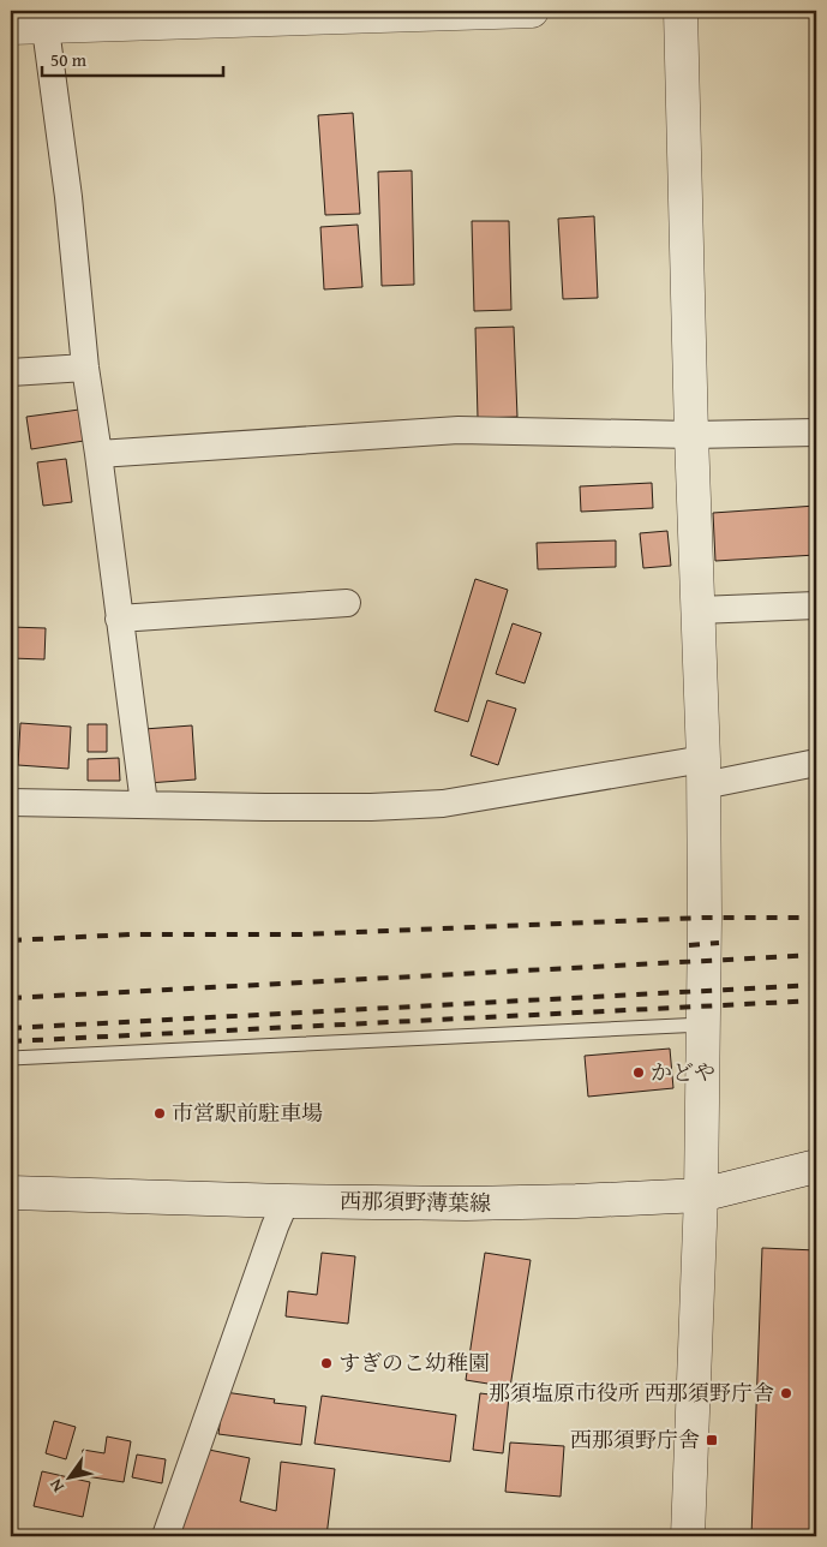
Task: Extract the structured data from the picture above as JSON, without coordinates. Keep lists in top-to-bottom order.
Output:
{
  "streets": {
    "street": ["西那須野薄葉線"]
  },
  "places": {
    "other": [
      "かどや",
      "市営駅前駐車場",
      "すぎのこ幼稚園",
      "那須塩原市役所 西那須野庁舎"
    ],
    "transit": ["西那須野庁舎"]
  },
  "scale_bar": "50 m",
  "north": "bottom left"
}
